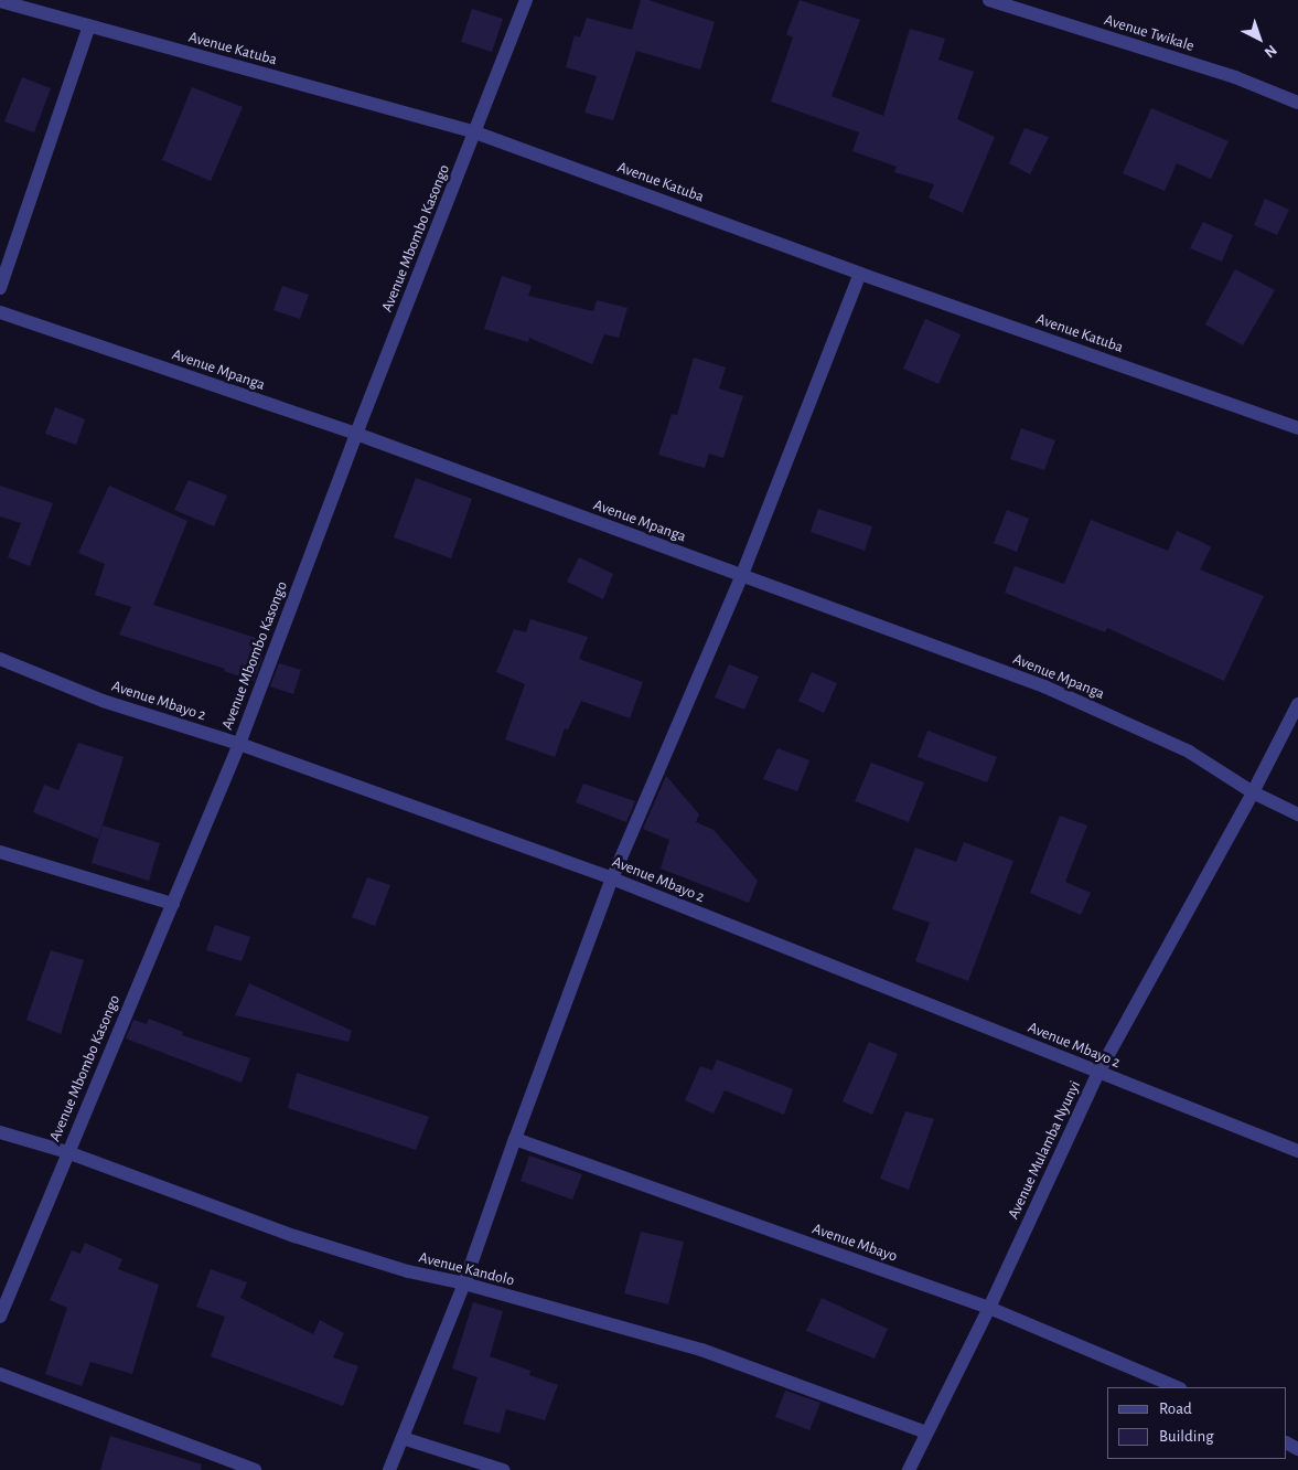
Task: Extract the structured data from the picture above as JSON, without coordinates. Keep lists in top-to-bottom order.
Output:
{
  "streets": {
    "street": [
      "Avenue Twikale",
      "Avenue Katuba",
      "Avenue Mbombo Kasongo",
      "Avenue Mpanga",
      "Avenue Mbayo 2",
      "Avenue Mulamba Nyunyi",
      "Avenue Mbayo",
      "Avenue Kandolo"
    ]
  },
  "crossings": [
    ["Avenue Katuba", "Avenue Mbombo Kasongo"],
    ["Avenue Mbombo Kasongo", "Avenue Mpanga"],
    ["Avenue Mbombo Kasongo", "Avenue Mbayo 2"],
    ["Avenue Mbombo Kasongo", "Avenue Kandolo"],
    ["Avenue Mpanga", "Avenue Mulamba Nyunyi"],
    ["Avenue Mbayo 2", "Avenue Mulamba Nyunyi"],
    ["Avenue Mulamba Nyunyi", "Avenue Mbayo"],
    ["Avenue Mulamba Nyunyi", "Avenue Kandolo"]
  ],
  "legend": ["Road", "Building"],
  "north": "bottom right"
}
